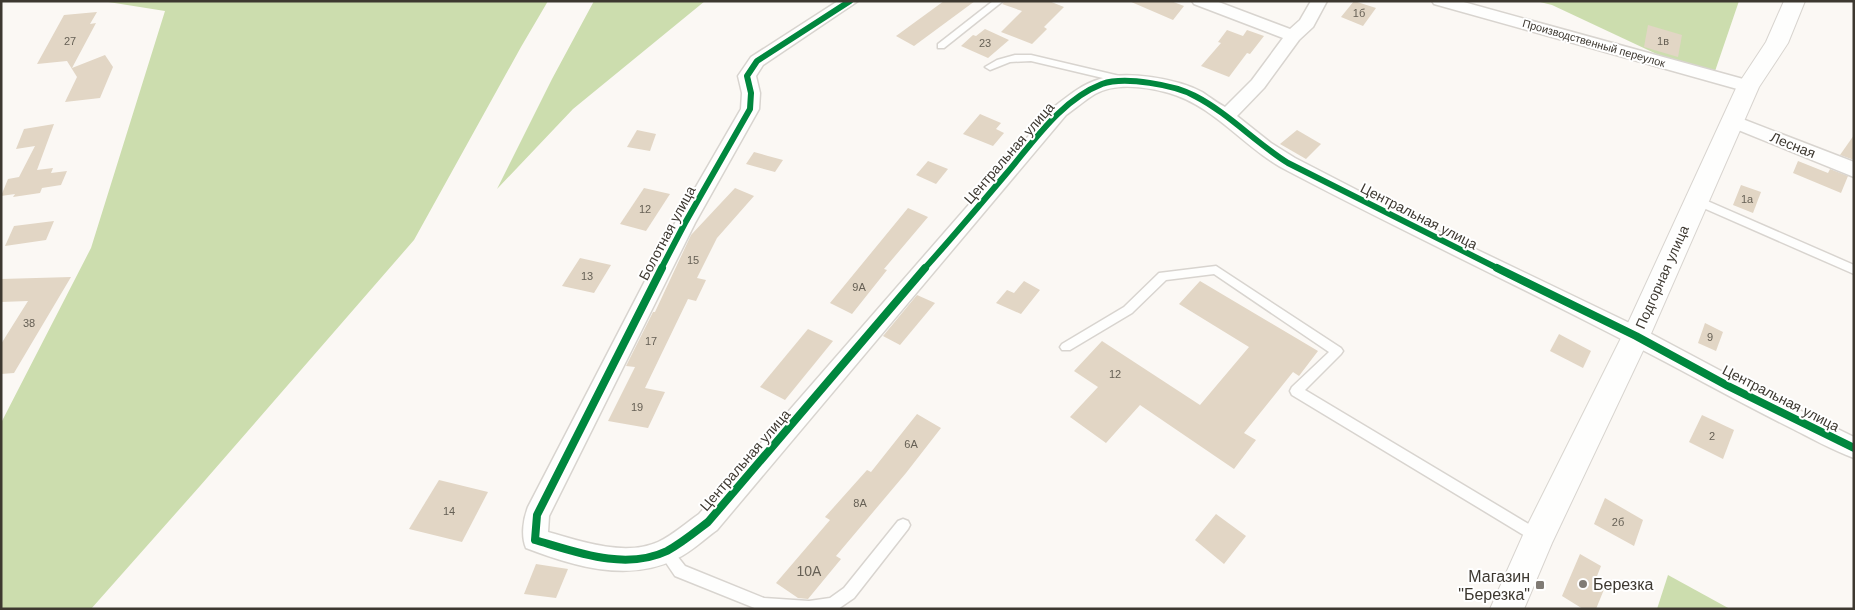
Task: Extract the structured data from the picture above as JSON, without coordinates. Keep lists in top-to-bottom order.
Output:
{
  "streets": {
    "street": [
      "Производственный переулок",
      "Лесная",
      "Центральная улица",
      "Болотная улица",
      "Подгорная улица"
    ]
  },
  "crossings": [
    ["Производственный переулок", "Подгорная улица"],
    ["Лесная", "Подгорная улица"],
    ["Центральная улица", "Болотная улица"],
    ["Центральная улица", "Подгорная улица"]
  ],
  "places": {
    "other": ["Березка"],
    "transit": ["Магазин \"Березка\""]
  },
  "house_numbers": [
    "1б",
    "27",
    "1в",
    "23",
    "1а",
    "12",
    "15",
    "13",
    "9А",
    "38",
    "9",
    "17",
    "12",
    "19",
    "2",
    "6А",
    "8А",
    "14",
    "2б",
    "10А"
  ]
}
